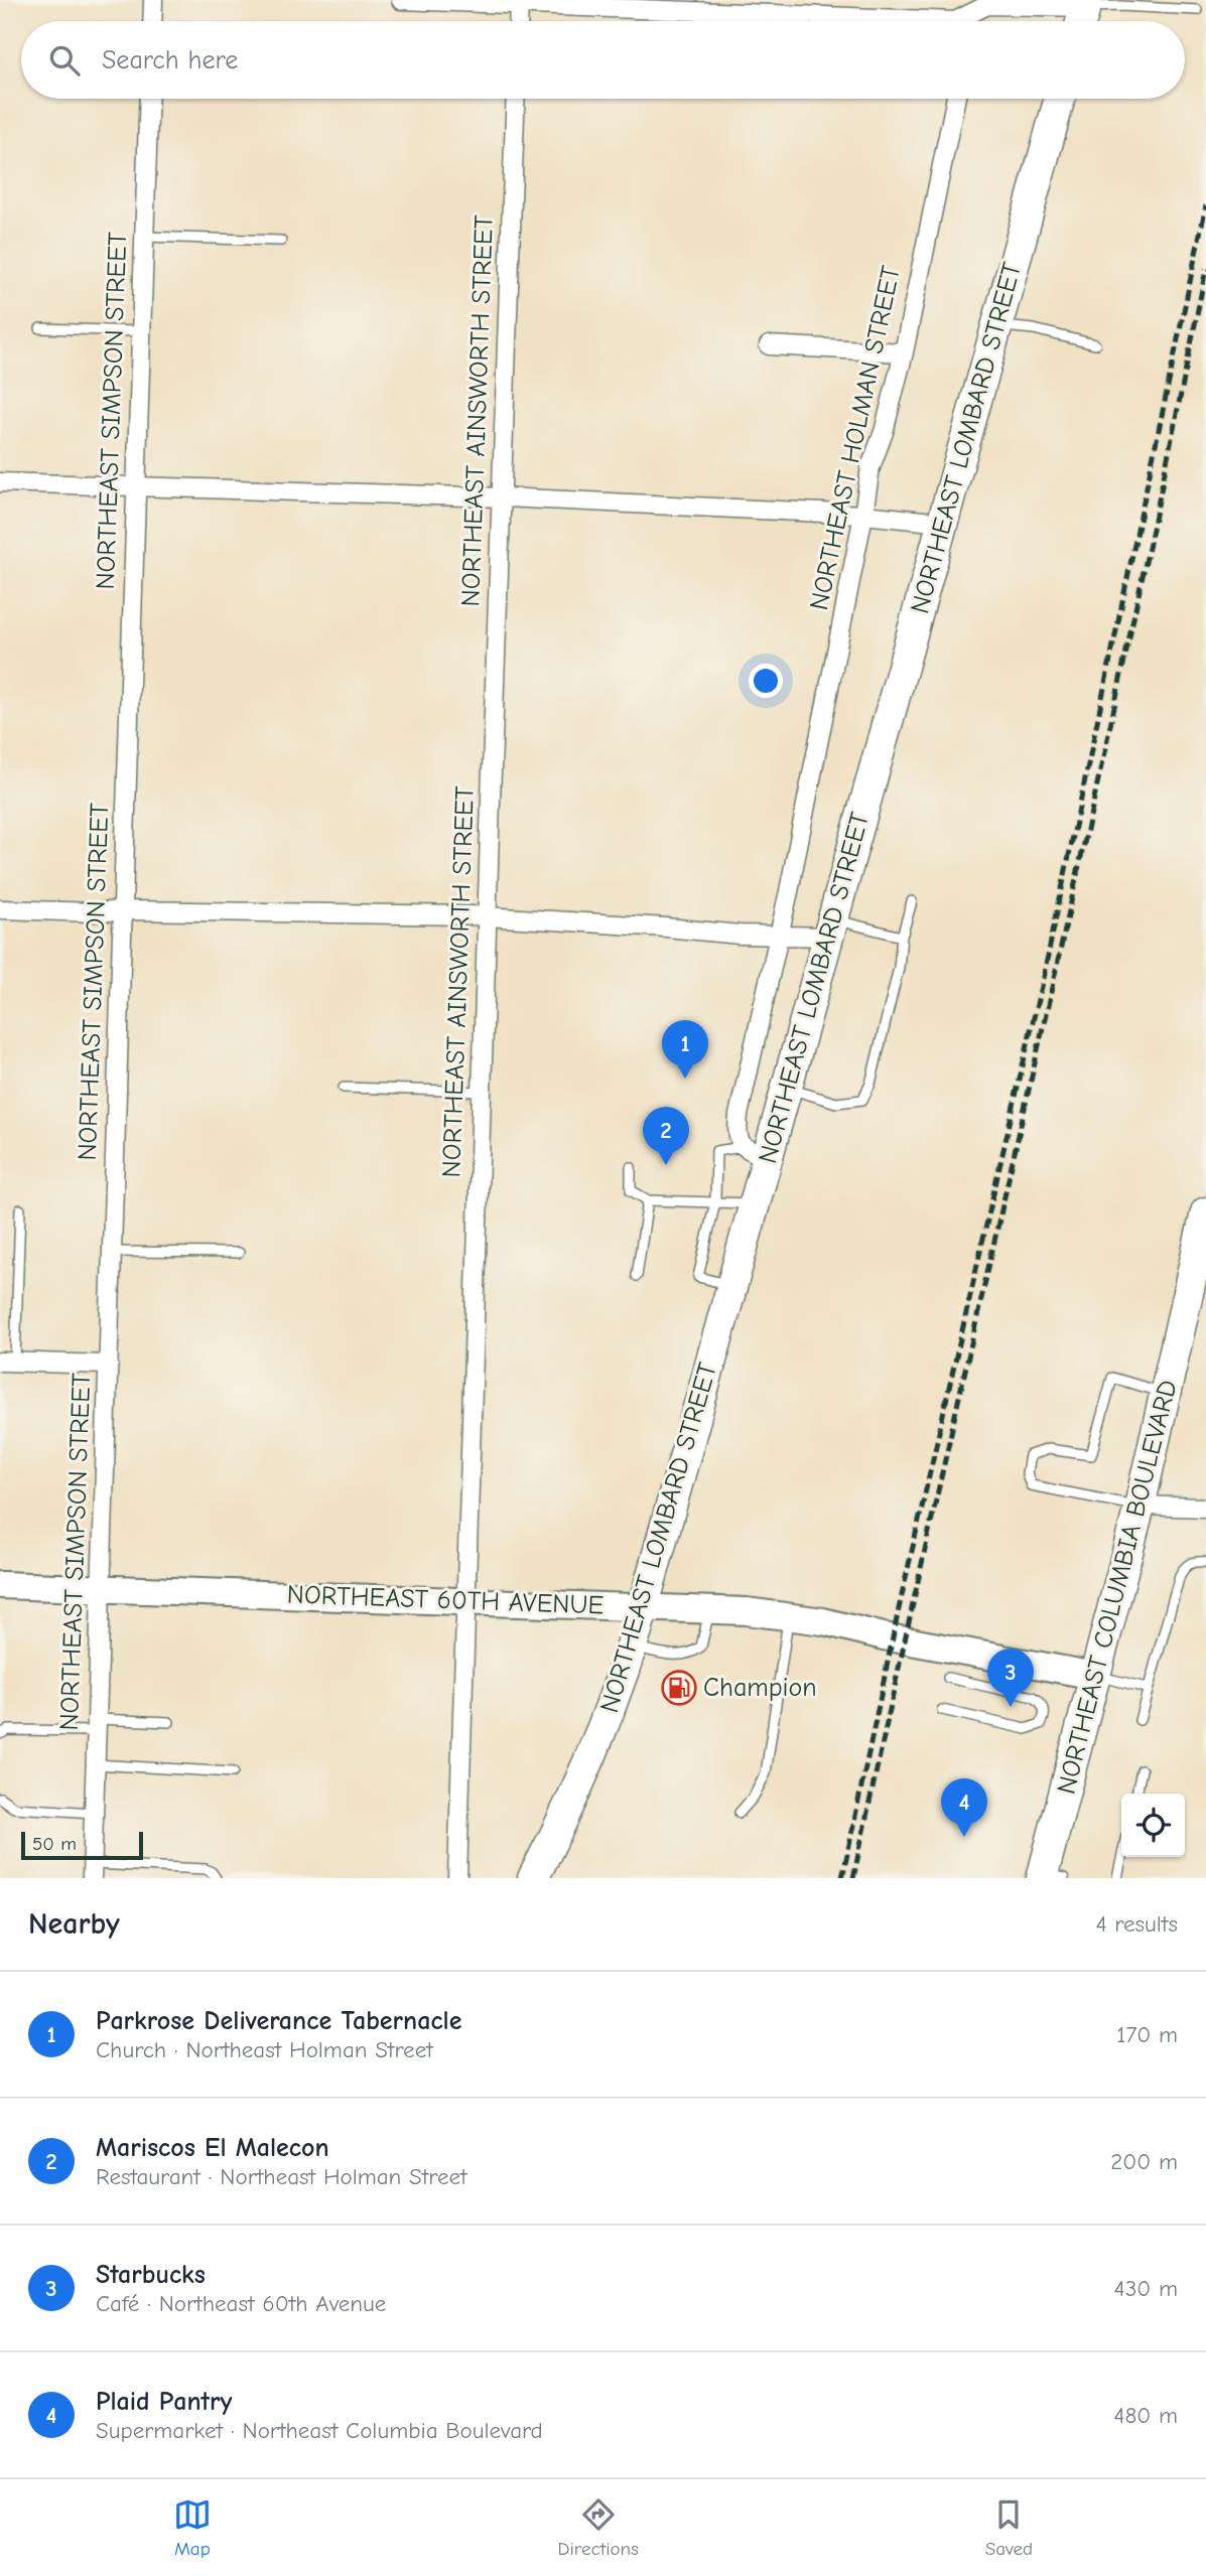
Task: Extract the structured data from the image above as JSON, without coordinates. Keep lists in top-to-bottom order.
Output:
{
  "streets": {
    "main road": ["NORTHEAST LOMBARD STREET", "NORTHEAST COLUMBIA BOULEVARD"],
    "street": [
      "NORTHEAST SIMPSON STREET",
      "NORTHEAST AINSWORTH STREET",
      "NORTHEAST HOLMAN STREET",
      "NORTHEAST 60TH AVENUE"
    ]
  },
  "crossings": [
    ["NORTHEAST SIMPSON STREET", "NORTHEAST 60TH AVENUE"],
    ["NORTHEAST AINSWORTH STREET", "NORTHEAST 60TH AVENUE"],
    ["NORTHEAST HOLMAN STREET", "NORTHEAST LOMBARD STREET"],
    ["NORTHEAST LOMBARD STREET", "NORTHEAST 60TH AVENUE"],
    ["NORTHEAST COLUMBIA BOULEVARD", "NORTHEAST 60TH AVENUE"]
  ],
  "places": {
    "fuel station": ["Champion"]
  },
  "scale_bar": "50 m",
  "page": {
    "search": "Search here",
    "pins": [
      "1",
      "2",
      "3",
      "4"
    ],
    "scale": "50 m",
    "heading": ["Nearby", "4 results"],
    "list": [
      {
        "mark": "1",
        "name": "Parkrose Deliverance Tabernacle",
        "note": "Church · Northeast Holman Street",
        "value": "170 m"
      },
      {
        "mark": "2",
        "name": "Mariscos El Malecon",
        "note": "Restaurant · Northeast Holman Street",
        "value": "200 m"
      },
      {
        "mark": "3",
        "name": "Starbucks",
        "note": "Café · Northeast 60th Avenue",
        "value": "430 m"
      },
      {
        "mark": "4",
        "name": "Plaid Pantry",
        "note": "Supermarket · Northeast Columbia Boulevard",
        "value": "480 m"
      }
    ],
    "nav": ["Map", "Directions", "Saved"]
  }
}
